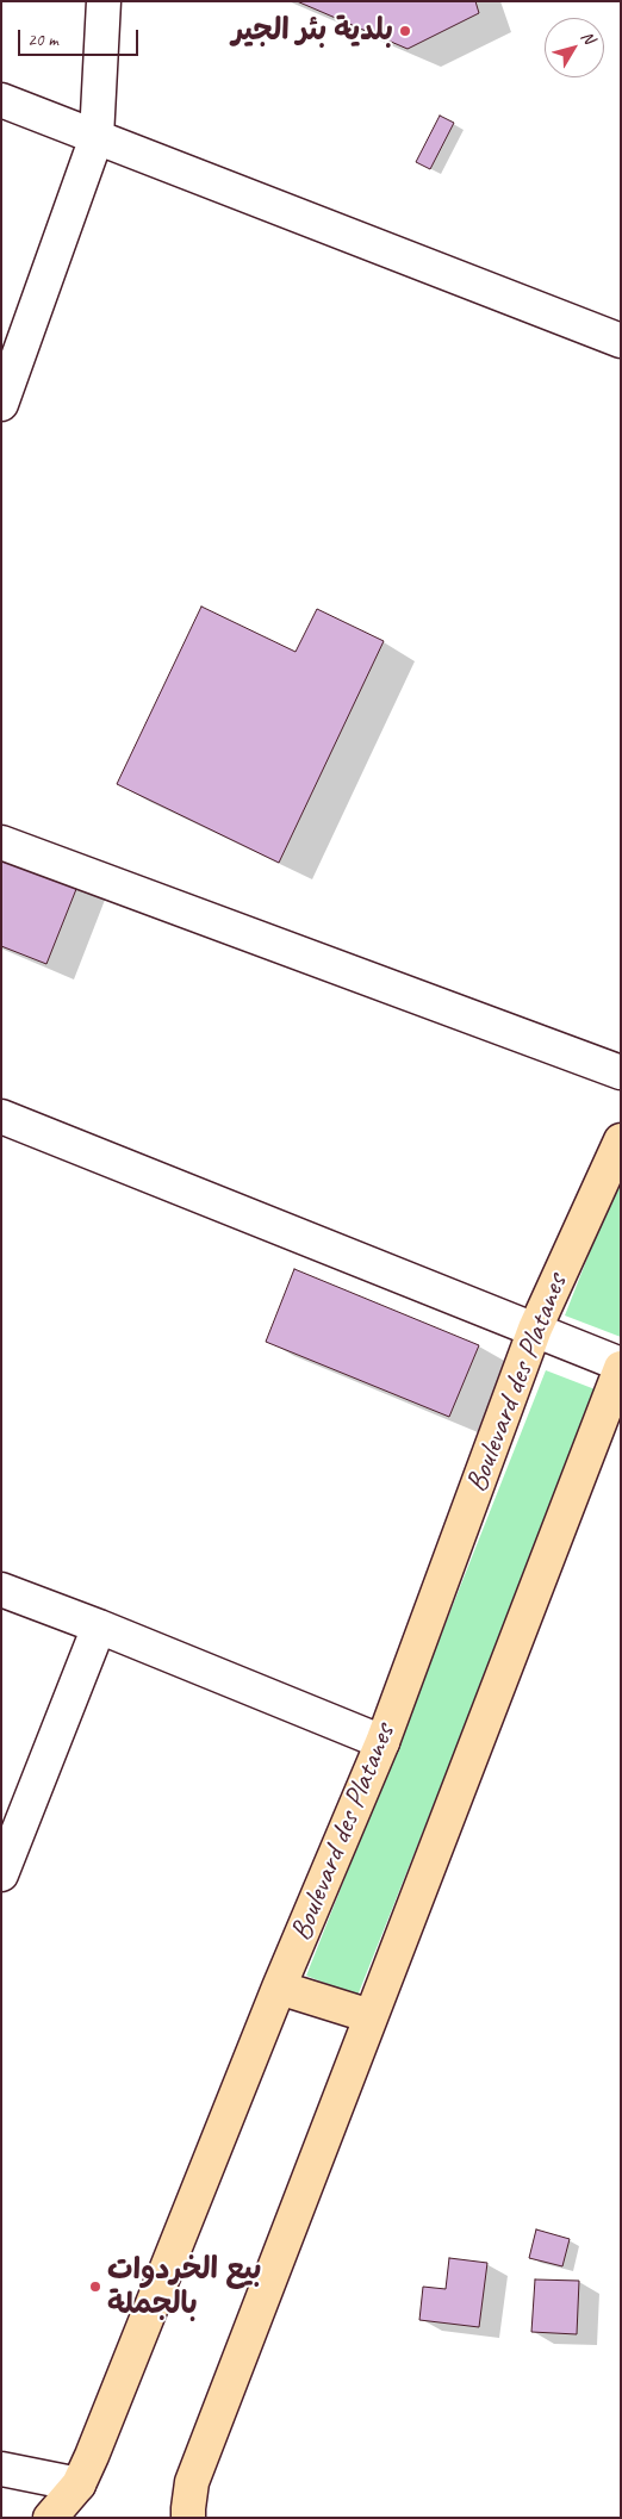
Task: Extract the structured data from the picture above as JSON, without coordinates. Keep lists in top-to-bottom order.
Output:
{
  "streets": {
    "main road": ["Boulevard des Platanes"]
  },
  "places": ["بلدية بئر الجير", "بيع الخردوات بالجملة"],
  "scale_bar": "20 m",
  "north": "top right"
}
